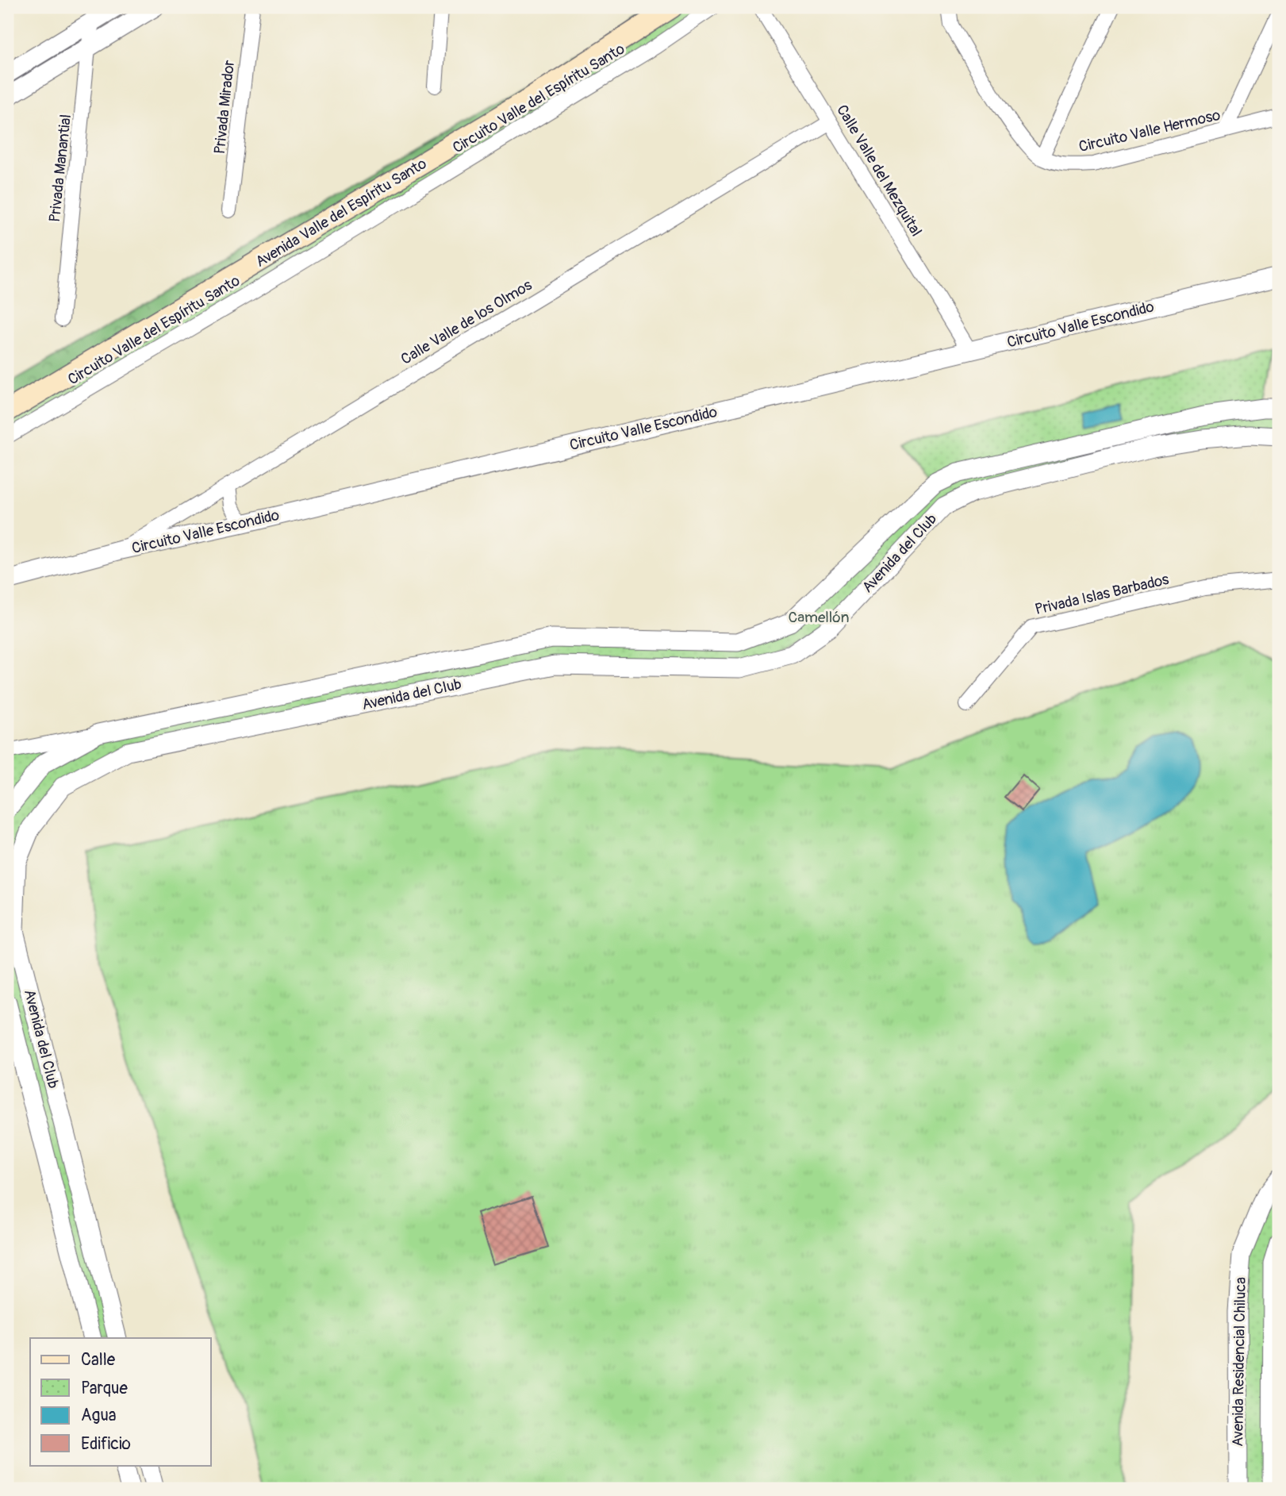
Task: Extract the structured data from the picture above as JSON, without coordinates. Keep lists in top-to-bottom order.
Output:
{
  "streets": {
    "main road": ["Avenida Valle del Espíritu Santo"],
    "street": [
      "Circuito Valle del Espíritu Santo",
      "Privada Mirador",
      "Circuito Valle Hermoso",
      "Privada Manantial",
      "Calle Valle del Mezquital",
      "Calle Valle de los Olmos",
      "Circuito Valle Escondido",
      "Avenida del Club",
      "Privada Islas Barbados",
      "Avenida Residencial Chiluca"
    ]
  },
  "crossings": [
    ["Calle Valle del Mezquital", "Calle Valle de los Olmos"],
    ["Calle Valle del Mezquital", "Circuito Valle Escondido"],
    ["Calle Valle de los Olmos", "Circuito Valle Escondido"]
  ],
  "parks": ["Camellón"],
  "legend": [
    "Calle",
    "Parque",
    "Agua",
    "Edificio"
  ]
}
